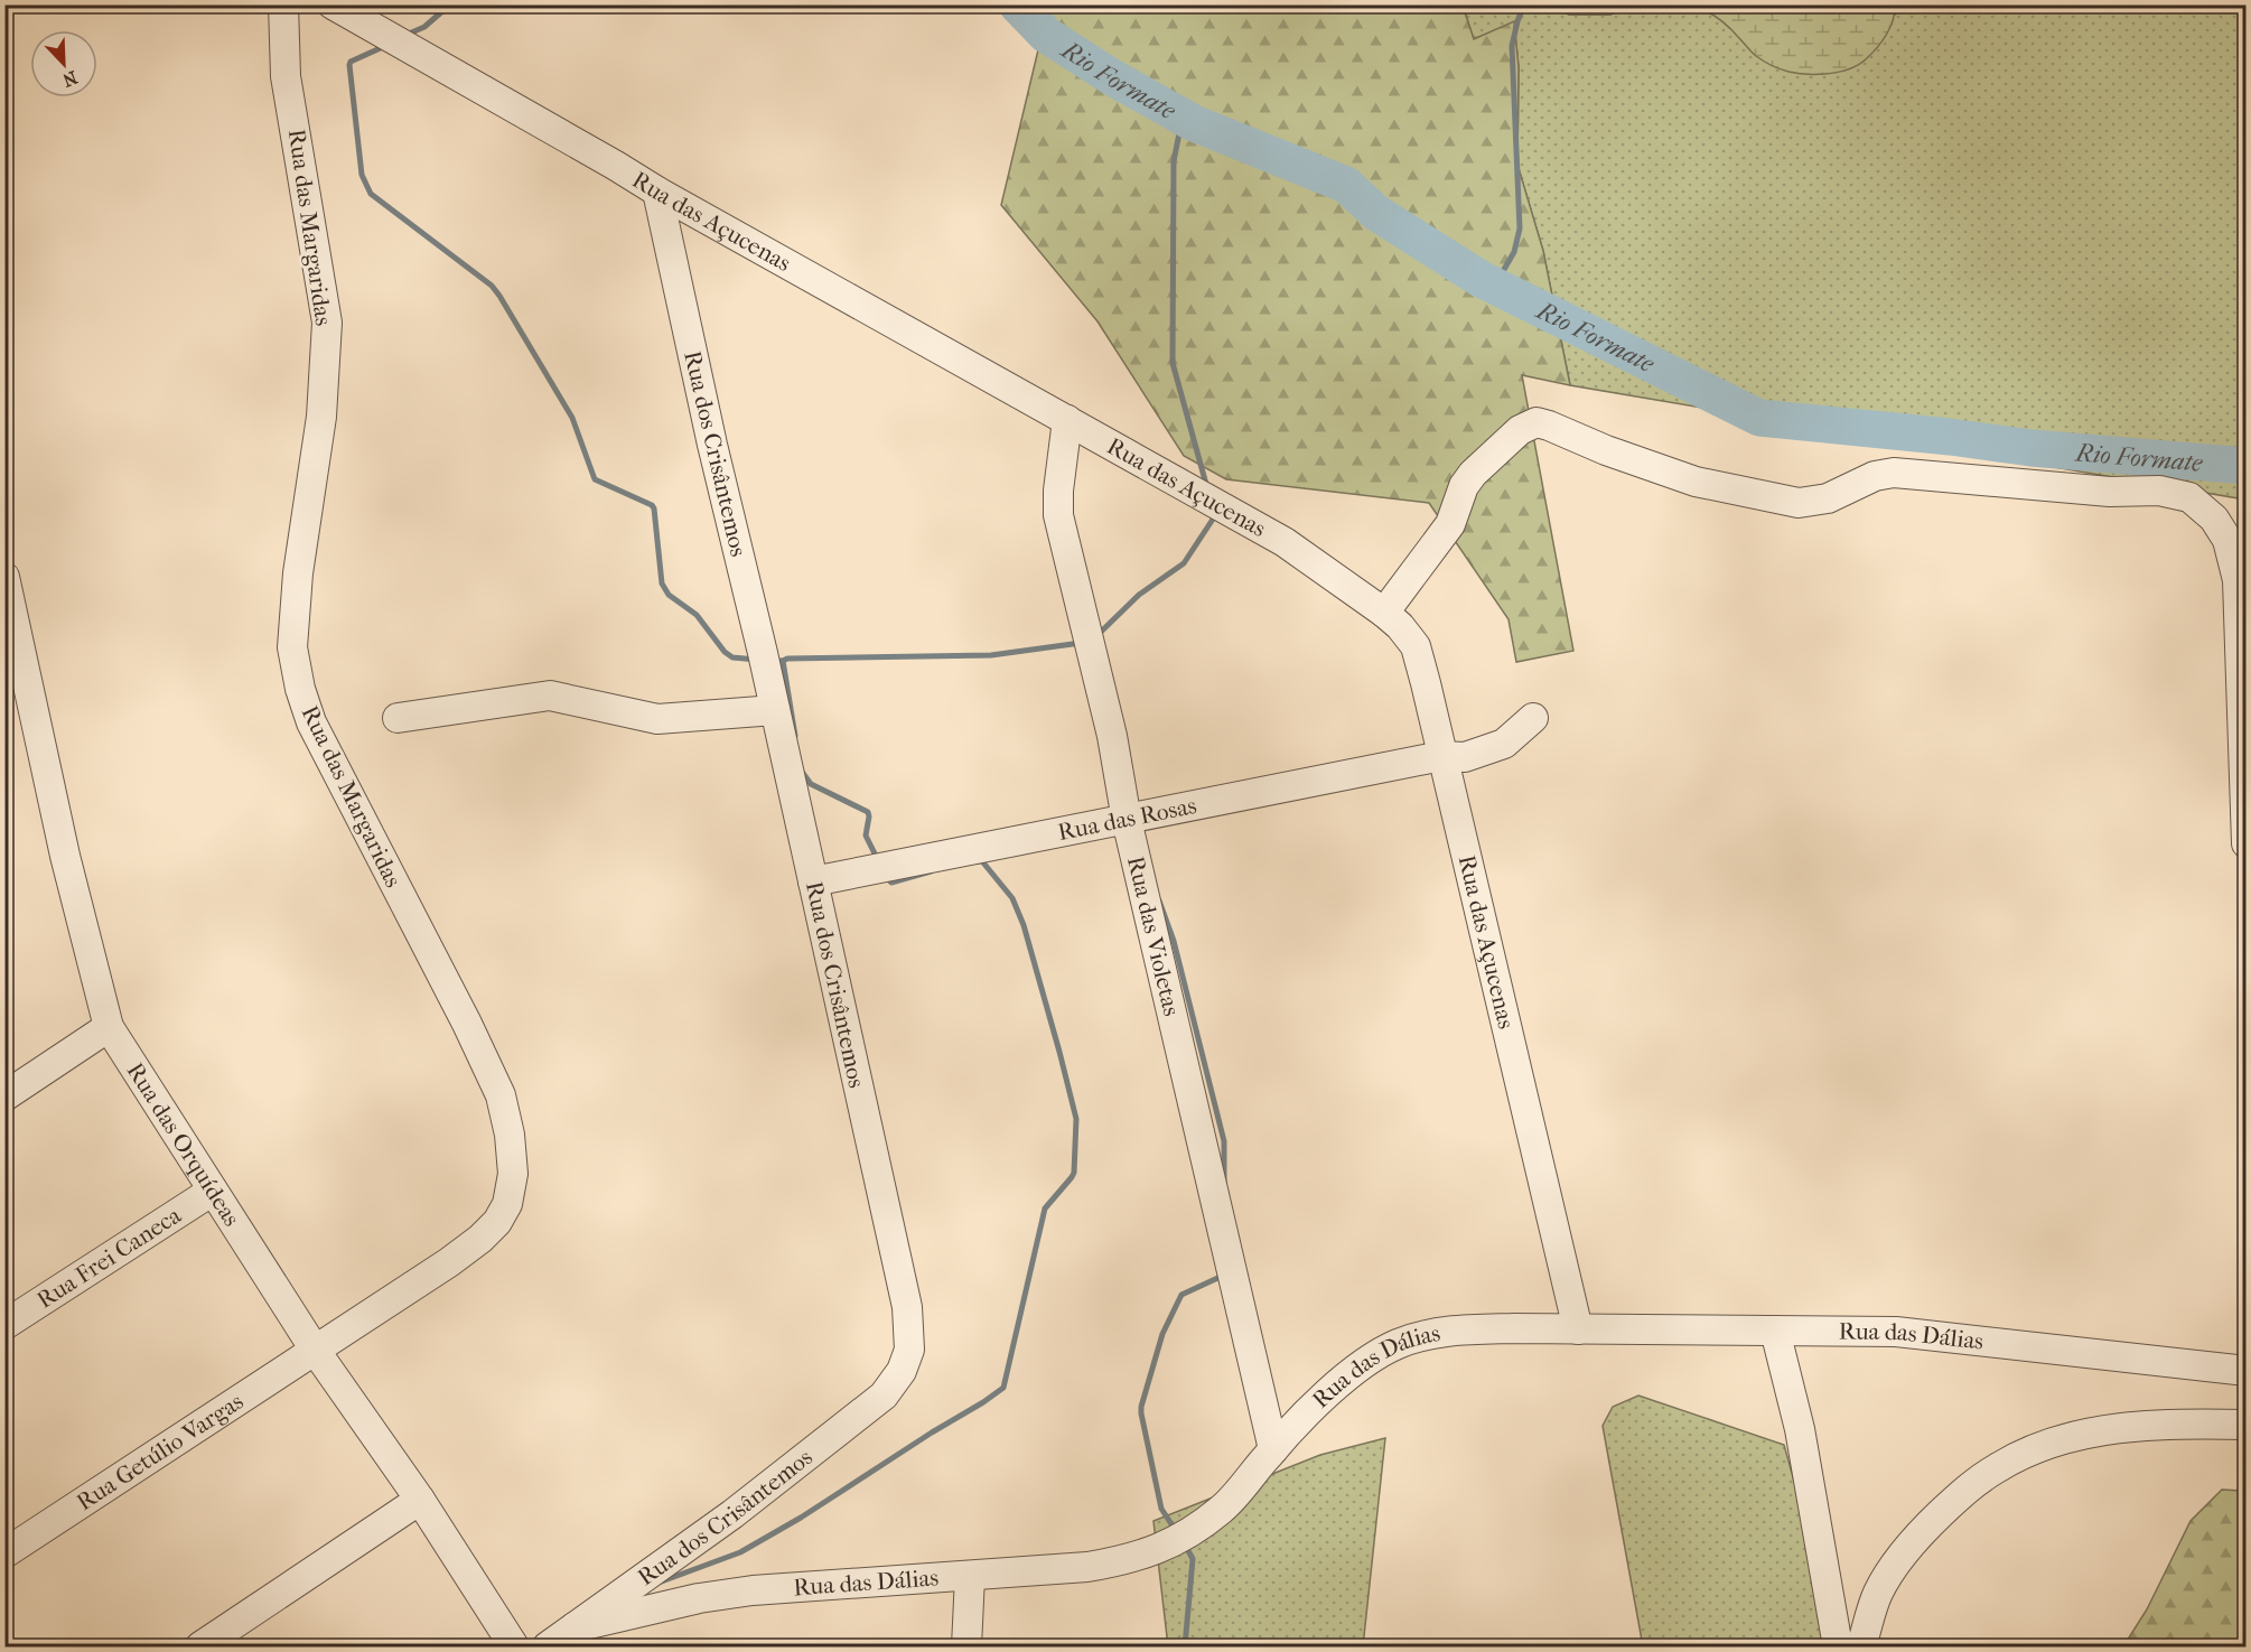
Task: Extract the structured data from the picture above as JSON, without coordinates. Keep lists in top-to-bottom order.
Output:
{
  "streets": {
    "street": [
      "Rua das Açucenas",
      "Rua das Margaridas",
      "Rua dos Crisântemos",
      "Rua das Rosas",
      "Rua das Violetas",
      "Rua das Orquídeas",
      "Rua Frei Caneca",
      "Rua das Dálias",
      "Rua Getúlio Vargas"
    ]
  },
  "crossings": [
    ["Rua das Açucenas", "Rua dos Crisântemos"],
    ["Rua das Açucenas", "Rua das Rosas"],
    ["Rua das Açucenas", "Rua das Violetas"],
    ["Rua das Açucenas", "Rua das Dálias"],
    ["Rua das Margaridas", "Rua das Orquídeas"],
    ["Rua das Margaridas", "Rua Getúlio Vargas"],
    ["Rua dos Crisântemos", "Rua das Rosas"],
    ["Rua dos Crisântemos", "Rua das Dálias"],
    ["Rua das Rosas", "Rua das Violetas"],
    ["Rua das Violetas", "Rua das Dálias"],
    ["Rua das Orquídeas", "Rua Frei Caneca"],
    ["Rua das Orquídeas", "Rua Getúlio Vargas"]
  ],
  "water": ["Rio Formate"],
  "north": "bottom right"
}
